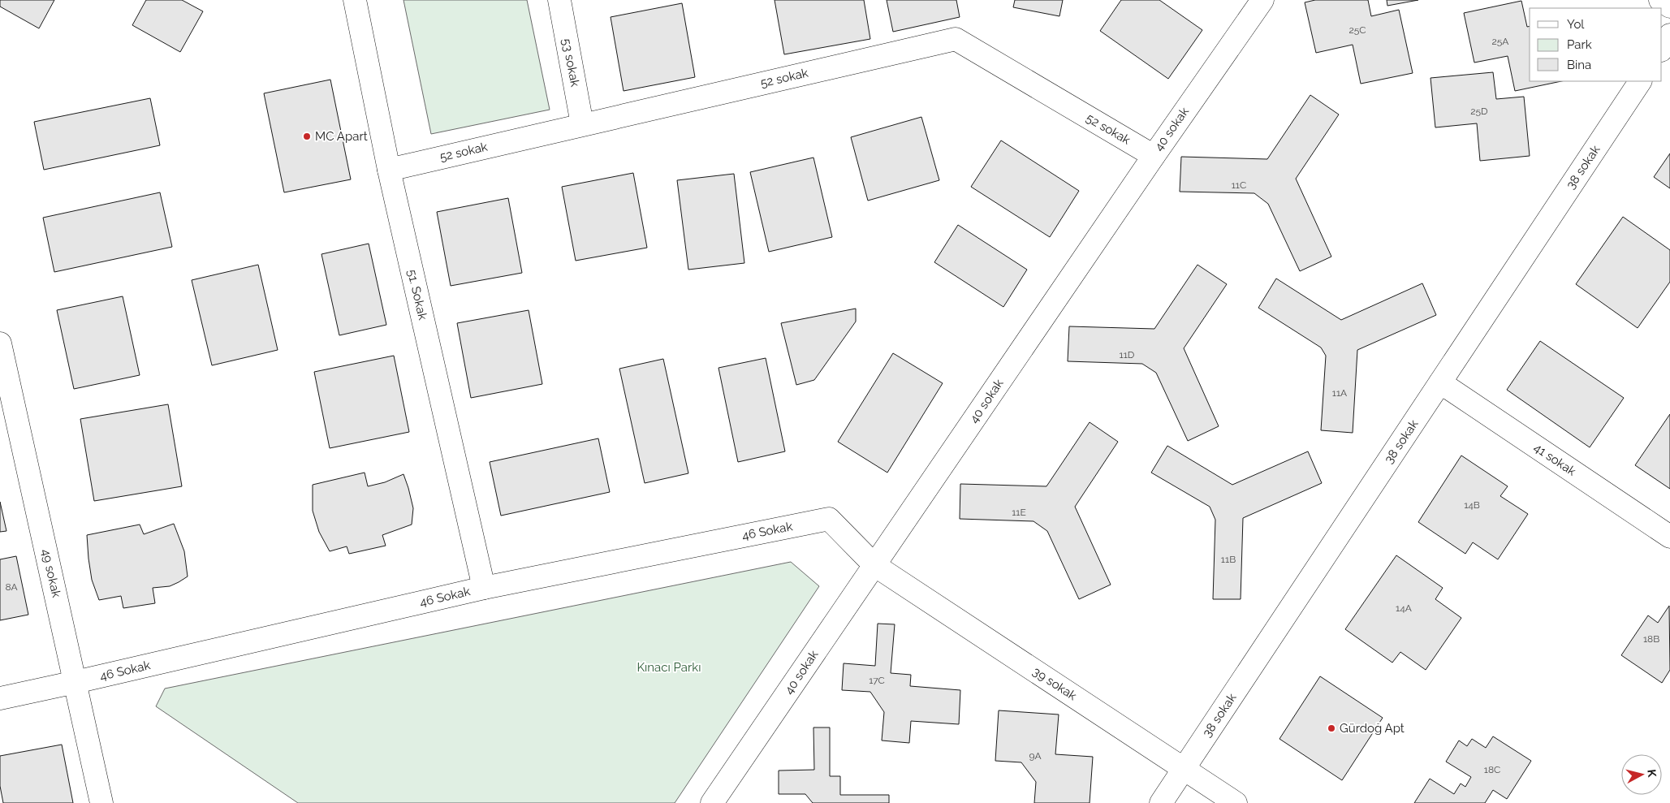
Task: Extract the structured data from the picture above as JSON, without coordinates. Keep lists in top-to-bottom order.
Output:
{
  "streets": {
    "street": [
      "53 sokak",
      "52 sokak",
      "40 sokak",
      "38 sokak",
      "51. Sokak",
      "41 sokak",
      "46 Sokak",
      "49 sokak",
      "39 sokak"
    ]
  },
  "crossings": [
    ["53 sokak", "52 sokak"],
    ["52 sokak", "40 sokak"],
    ["52 sokak", "51. Sokak"],
    ["40 sokak", "46 Sokak"],
    ["40 sokak", "39 sokak"],
    ["38 sokak", "41 sokak"],
    ["38 sokak", "39 sokak"],
    ["51. Sokak", "46 Sokak"],
    ["46 Sokak", "49 sokak"],
    ["46 Sokak", "39 sokak"]
  ],
  "parks": ["Kınacı Parkı"],
  "places": ["MC Apart", "Gürdoğ Apt"],
  "house_numbers": [
    "25C",
    "25A",
    "25D",
    "11C",
    "11D",
    "11A",
    "14B",
    "11E",
    "11B",
    "8A",
    "14A",
    "18B",
    "17C",
    "9A",
    "18C"
  ],
  "legend": ["Yol", "Park", "Bina"],
  "north": "right"
}
